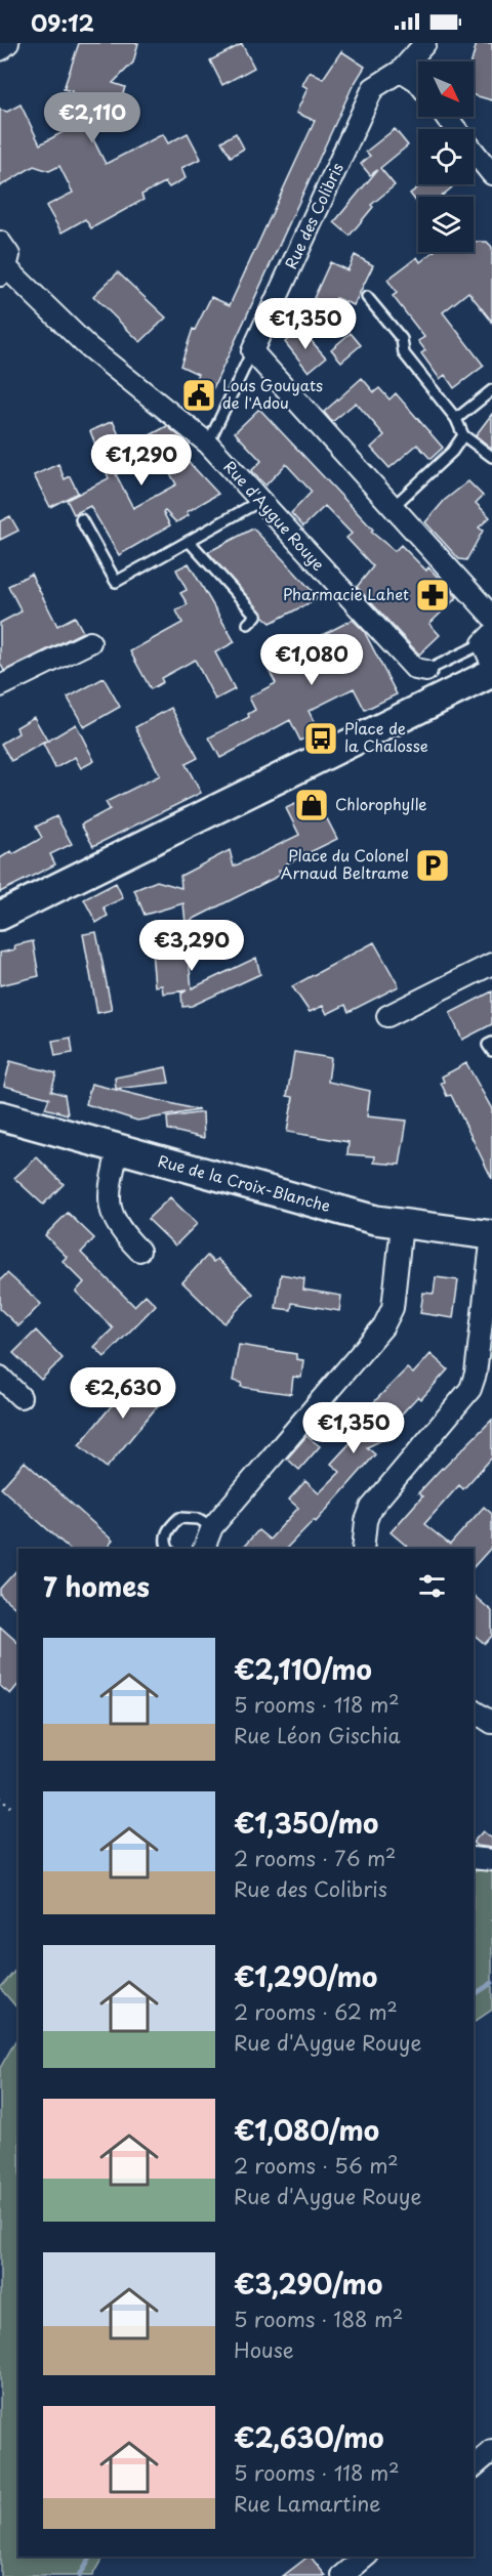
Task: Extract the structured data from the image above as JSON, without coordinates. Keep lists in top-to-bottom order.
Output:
{
  "streets": {
    "main road": ["Rue de la Croix-Blanche"],
    "street": ["Rue des Colibris", "Rue d'Aygue Rouye"]
  },
  "places": {
    "public building": ["Lous Gouyats de l'Adou"],
    "pharmacy": ["Pharmacie Lahet"],
    "bus stop": ["Place de la Chalosse"],
    "shop": ["Chlorophylle"],
    "parking": ["Place du Colonel Arnaud Beltrame"]
  },
  "north": "bottom right",
  "page": {
    "status": "09:12",
    "price": [
      "€2,110",
      "€1,350",
      "€1,290",
      "€1,080",
      "€3,290",
      "€2,630",
      "€1,350"
    ],
    "heading": "7 homes",
    "list": [
      {
        "name": "€2,110/mo",
        "note": "5 rooms · 118 m² · Rue Léon Gischia"
      },
      {
        "name": "€1,350/mo",
        "note": "2 rooms · 76 m² · Rue des Colibris"
      },
      {
        "name": "€1,290/mo",
        "note": "2 rooms · 62 m² · Rue d'Aygue Rouye"
      },
      {
        "name": "€1,080/mo",
        "note": "2 rooms · 56 m² · Rue d'Aygue Rouye"
      },
      {
        "name": "€3,290/mo",
        "note": "5 rooms · 188 m² · House"
      },
      {
        "name": "€2,630/mo",
        "note": "5 rooms · 118 m² · Rue Lamartine"
      }
    ]
  }
}
